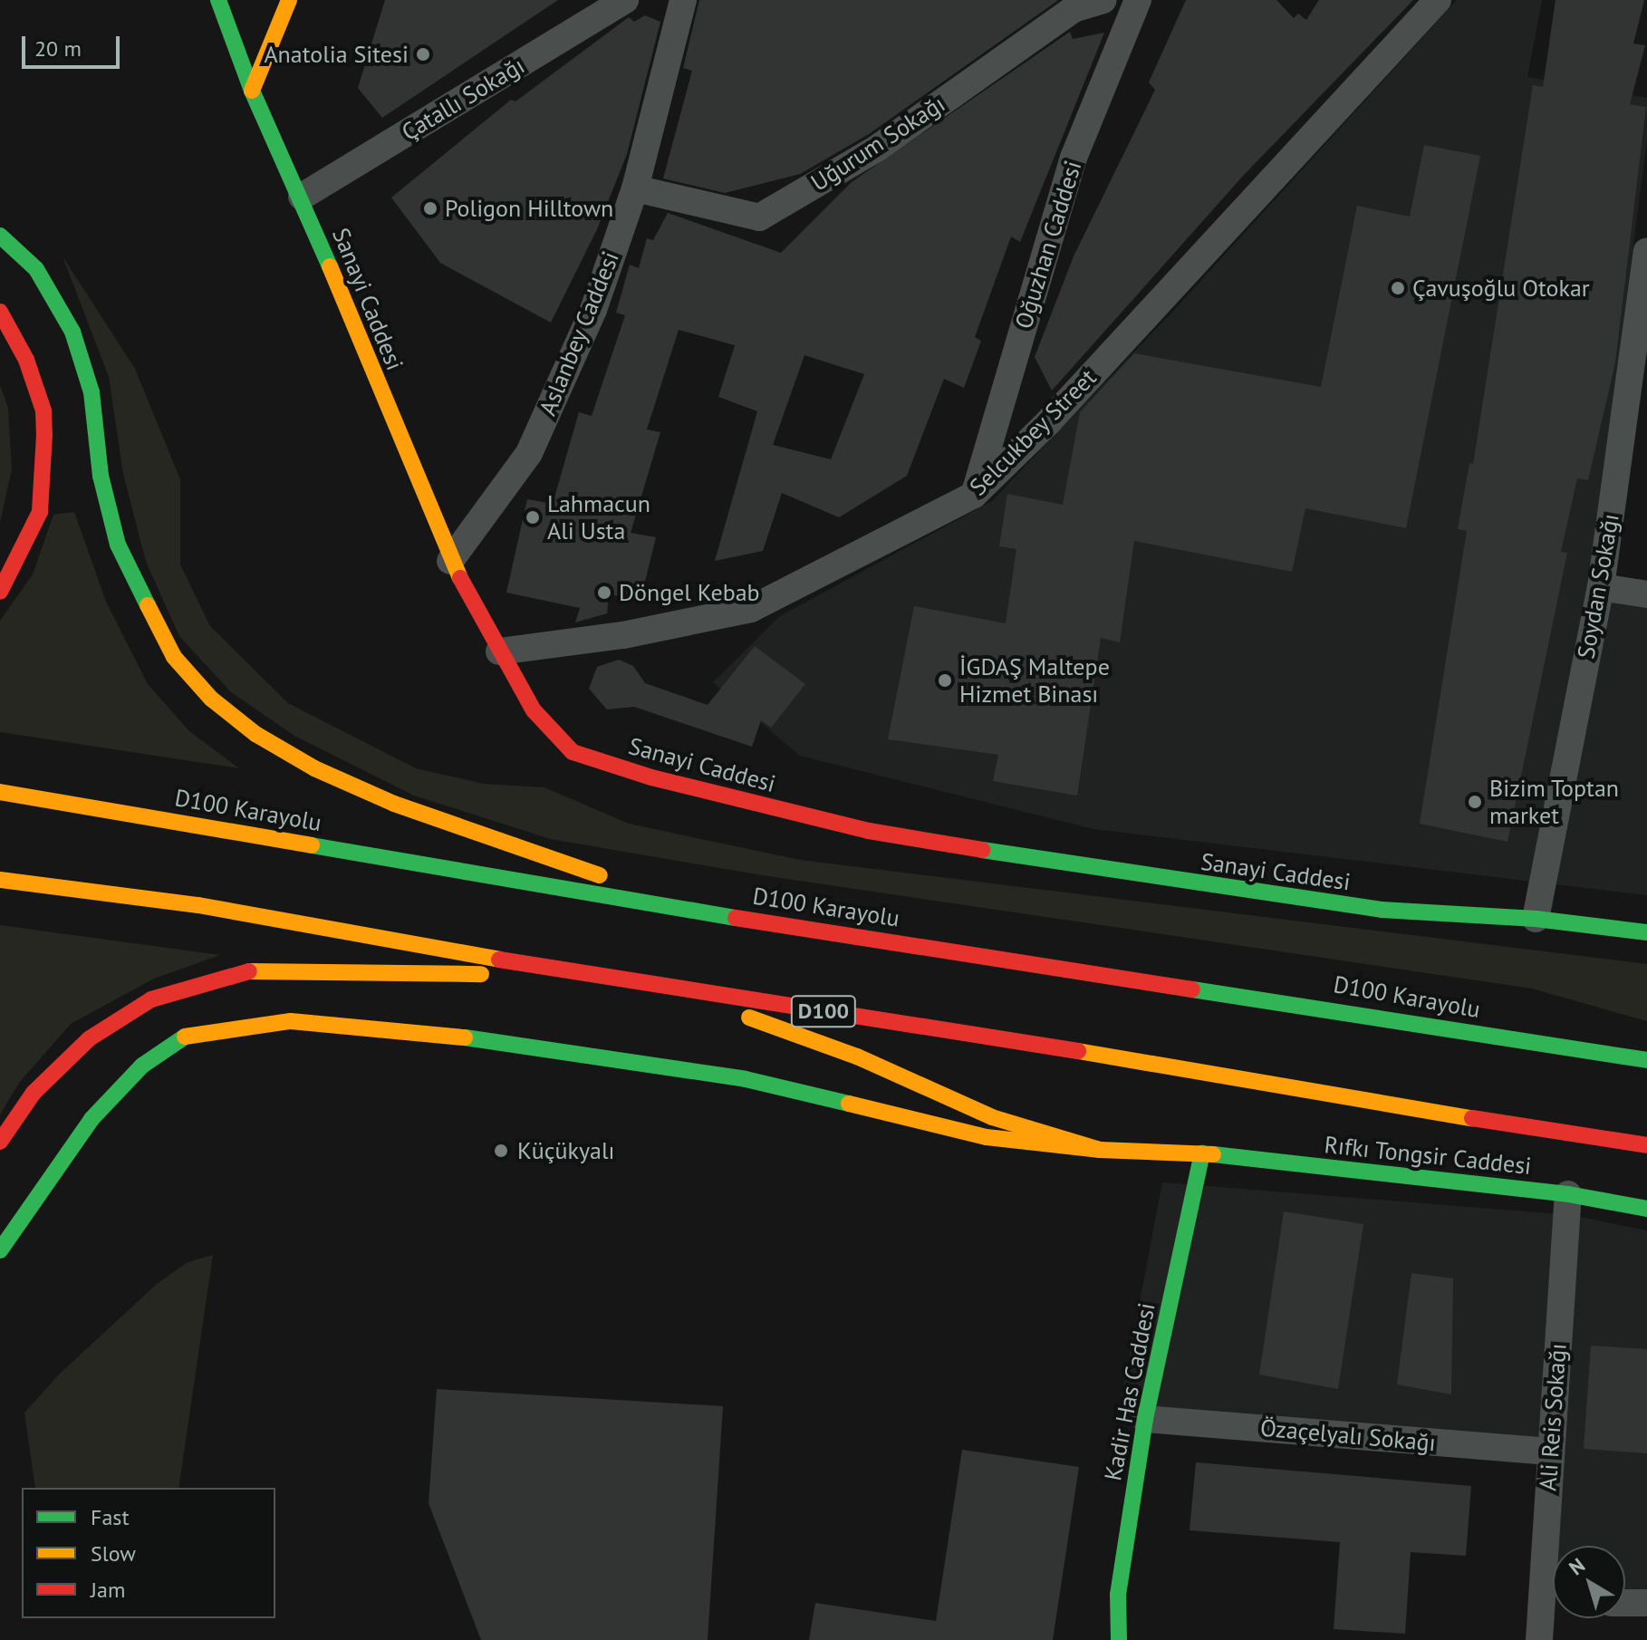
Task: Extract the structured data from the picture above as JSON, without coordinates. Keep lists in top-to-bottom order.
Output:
{
  "streets": {
    "main road": [
      "Sanayi Caddesi",
      "D100 Karayolu",
      "D100",
      "Rıfkı Tongsir Caddesi",
      "Kadir Has Caddesi"
    ],
    "street": [
      "Çatallı Sokağı",
      "Uğurum Sokağı",
      "Oğuzhan Caddesi",
      "Aslanbey Caddesi",
      "Selcukbey Street",
      "Soydan Sokağı",
      "Ali Reis Sokağı",
      "Özaçelyalı Sokağı"
    ]
  },
  "crossings": [
    ["Çatallı Sokağı", "Sanayi Caddesi"],
    ["Uğurum Sokağı", "Aslanbey Caddesi"],
    ["Oğuzhan Caddesi", "Selcukbey Street"],
    ["Sanayi Caddesi", "Aslanbey Caddesi"],
    ["Sanayi Caddesi", "Selcukbey Street"],
    ["Sanayi Caddesi", "Soydan Sokağı"],
    ["Rıfkı Tongsir Caddesi", "Kadir Has Caddesi"],
    ["Rıfkı Tongsir Caddesi", "Ali Reis Sokağı"],
    ["Kadir Has Caddesi", "Özaçelyalı Sokağı"],
    ["Ali Reis Sokağı", "Özaçelyalı Sokağı"]
  ],
  "places": [
    "Anatolia Sitesi",
    "Poligon Hilltown",
    "Çavuşoğlu Otokar",
    "Lahmacun Ali Usta",
    "Döngel Kebab",
    "İGDAŞ Maltepe Hizmet Binası",
    "Bizim Toptan market",
    "Küçükyalı"
  ],
  "legend": ["Fast", "Slow", "Jam"],
  "scale_bar": "20 m",
  "north": "top left"
}
